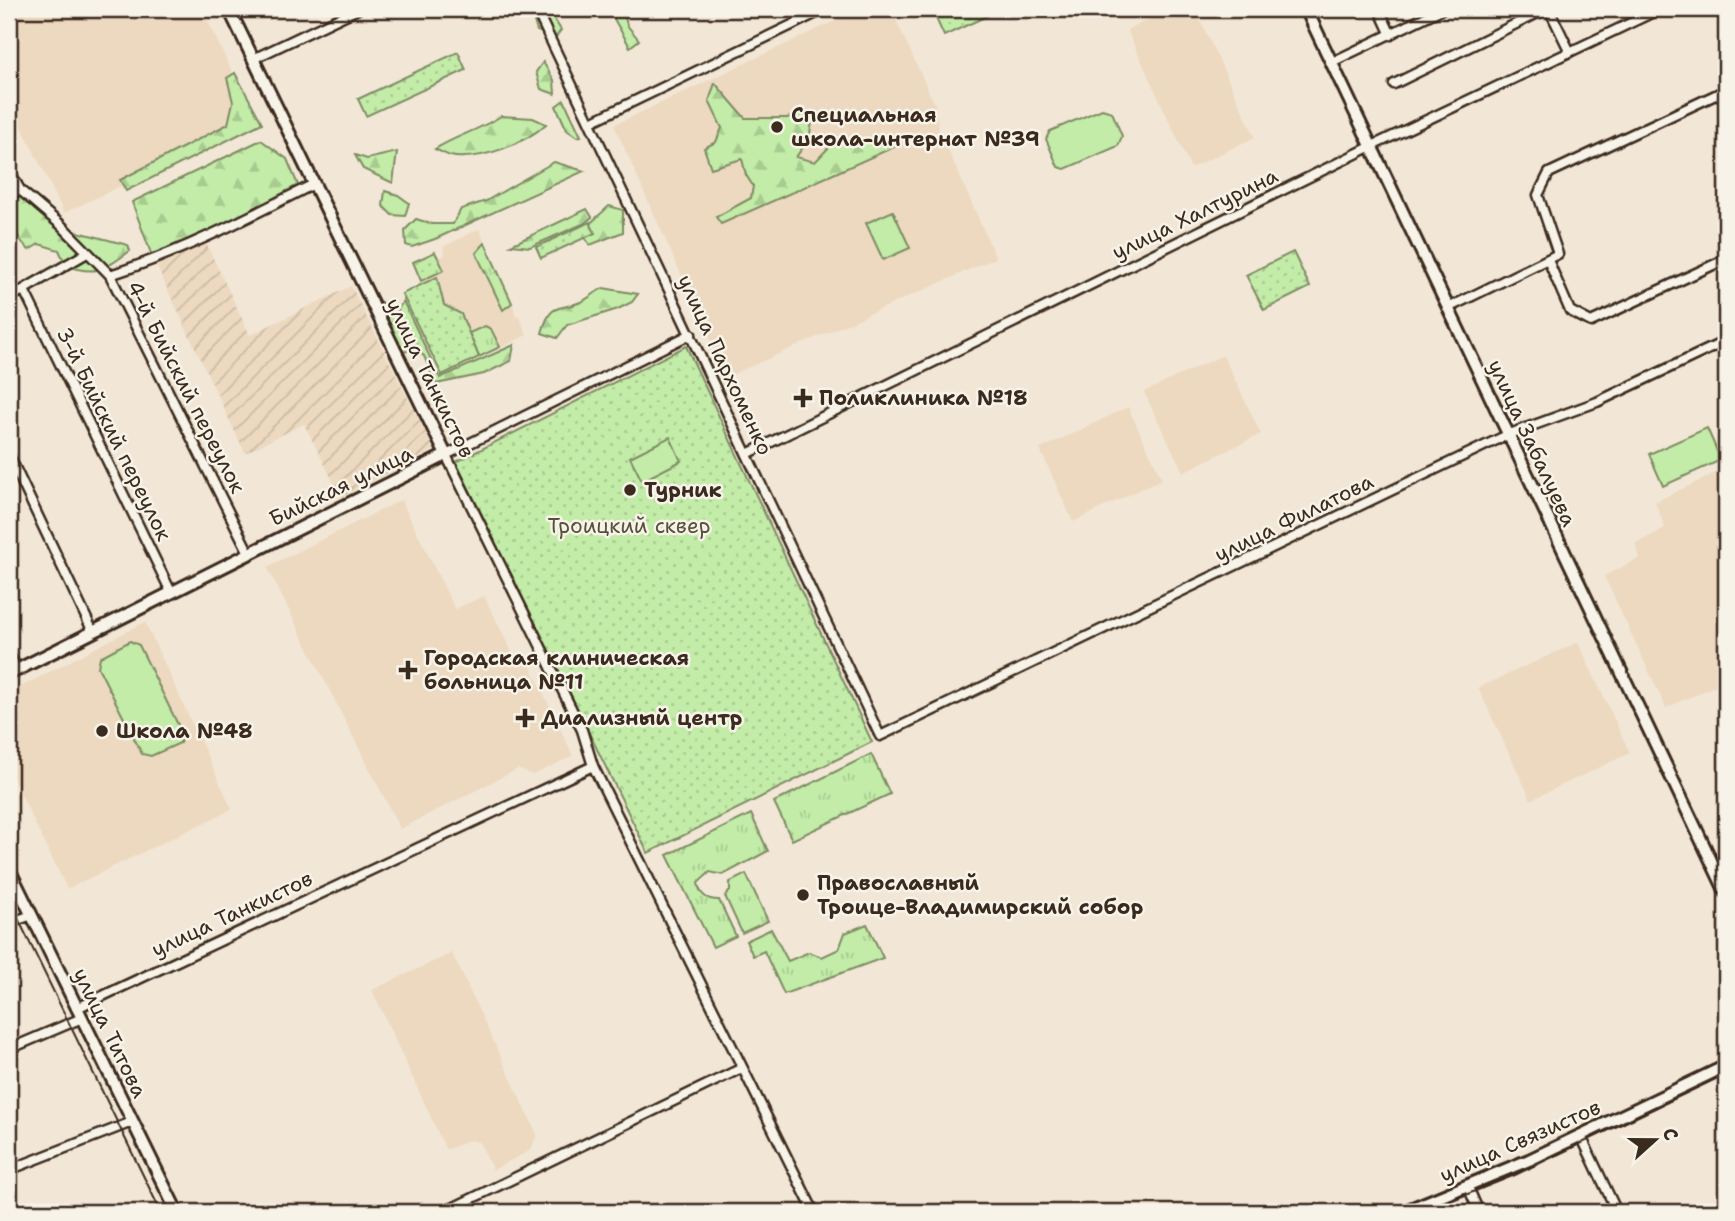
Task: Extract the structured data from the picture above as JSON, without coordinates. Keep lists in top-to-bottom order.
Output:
{
  "streets": {
    "street": [
      "улица Халтурина",
      "улица Пархоменко",
      "улица Танкистов",
      "4-й Бийский переулок",
      "3-й Бийский переулок",
      "улица Забалуева",
      "Бийская улица",
      "улица Филатова",
      "улица Титова",
      "улица Связистов"
    ]
  },
  "crossings": [
    ["улица Халтурина", "улица Пархоменко"],
    ["улица Халтурина", "улица Забалуева"],
    ["улица Пархоменко", "Бийская улица"],
    ["улица Пархоменко", "улица Филатова"],
    ["улица Танкистов", "Бийская улица"],
    ["улица Танкистов", "улица Титова"],
    ["4-й Бийский переулок", "Бийская улица"],
    ["3-й Бийский переулок", "Бийская улица"],
    ["улица Забалуева", "улица Филатова"]
  ],
  "parks": ["Троицкий сквер"],
  "places": {
    "other": [
      "Специальная школа-интернат №39",
      "Турник",
      "Школа №48",
      "Православный Троице-Владимирский собор"
    ],
    "health": ["Поликлиника №18", "Городская клиническая больница №11", "Диализный центр"]
  },
  "north": "right"
}
